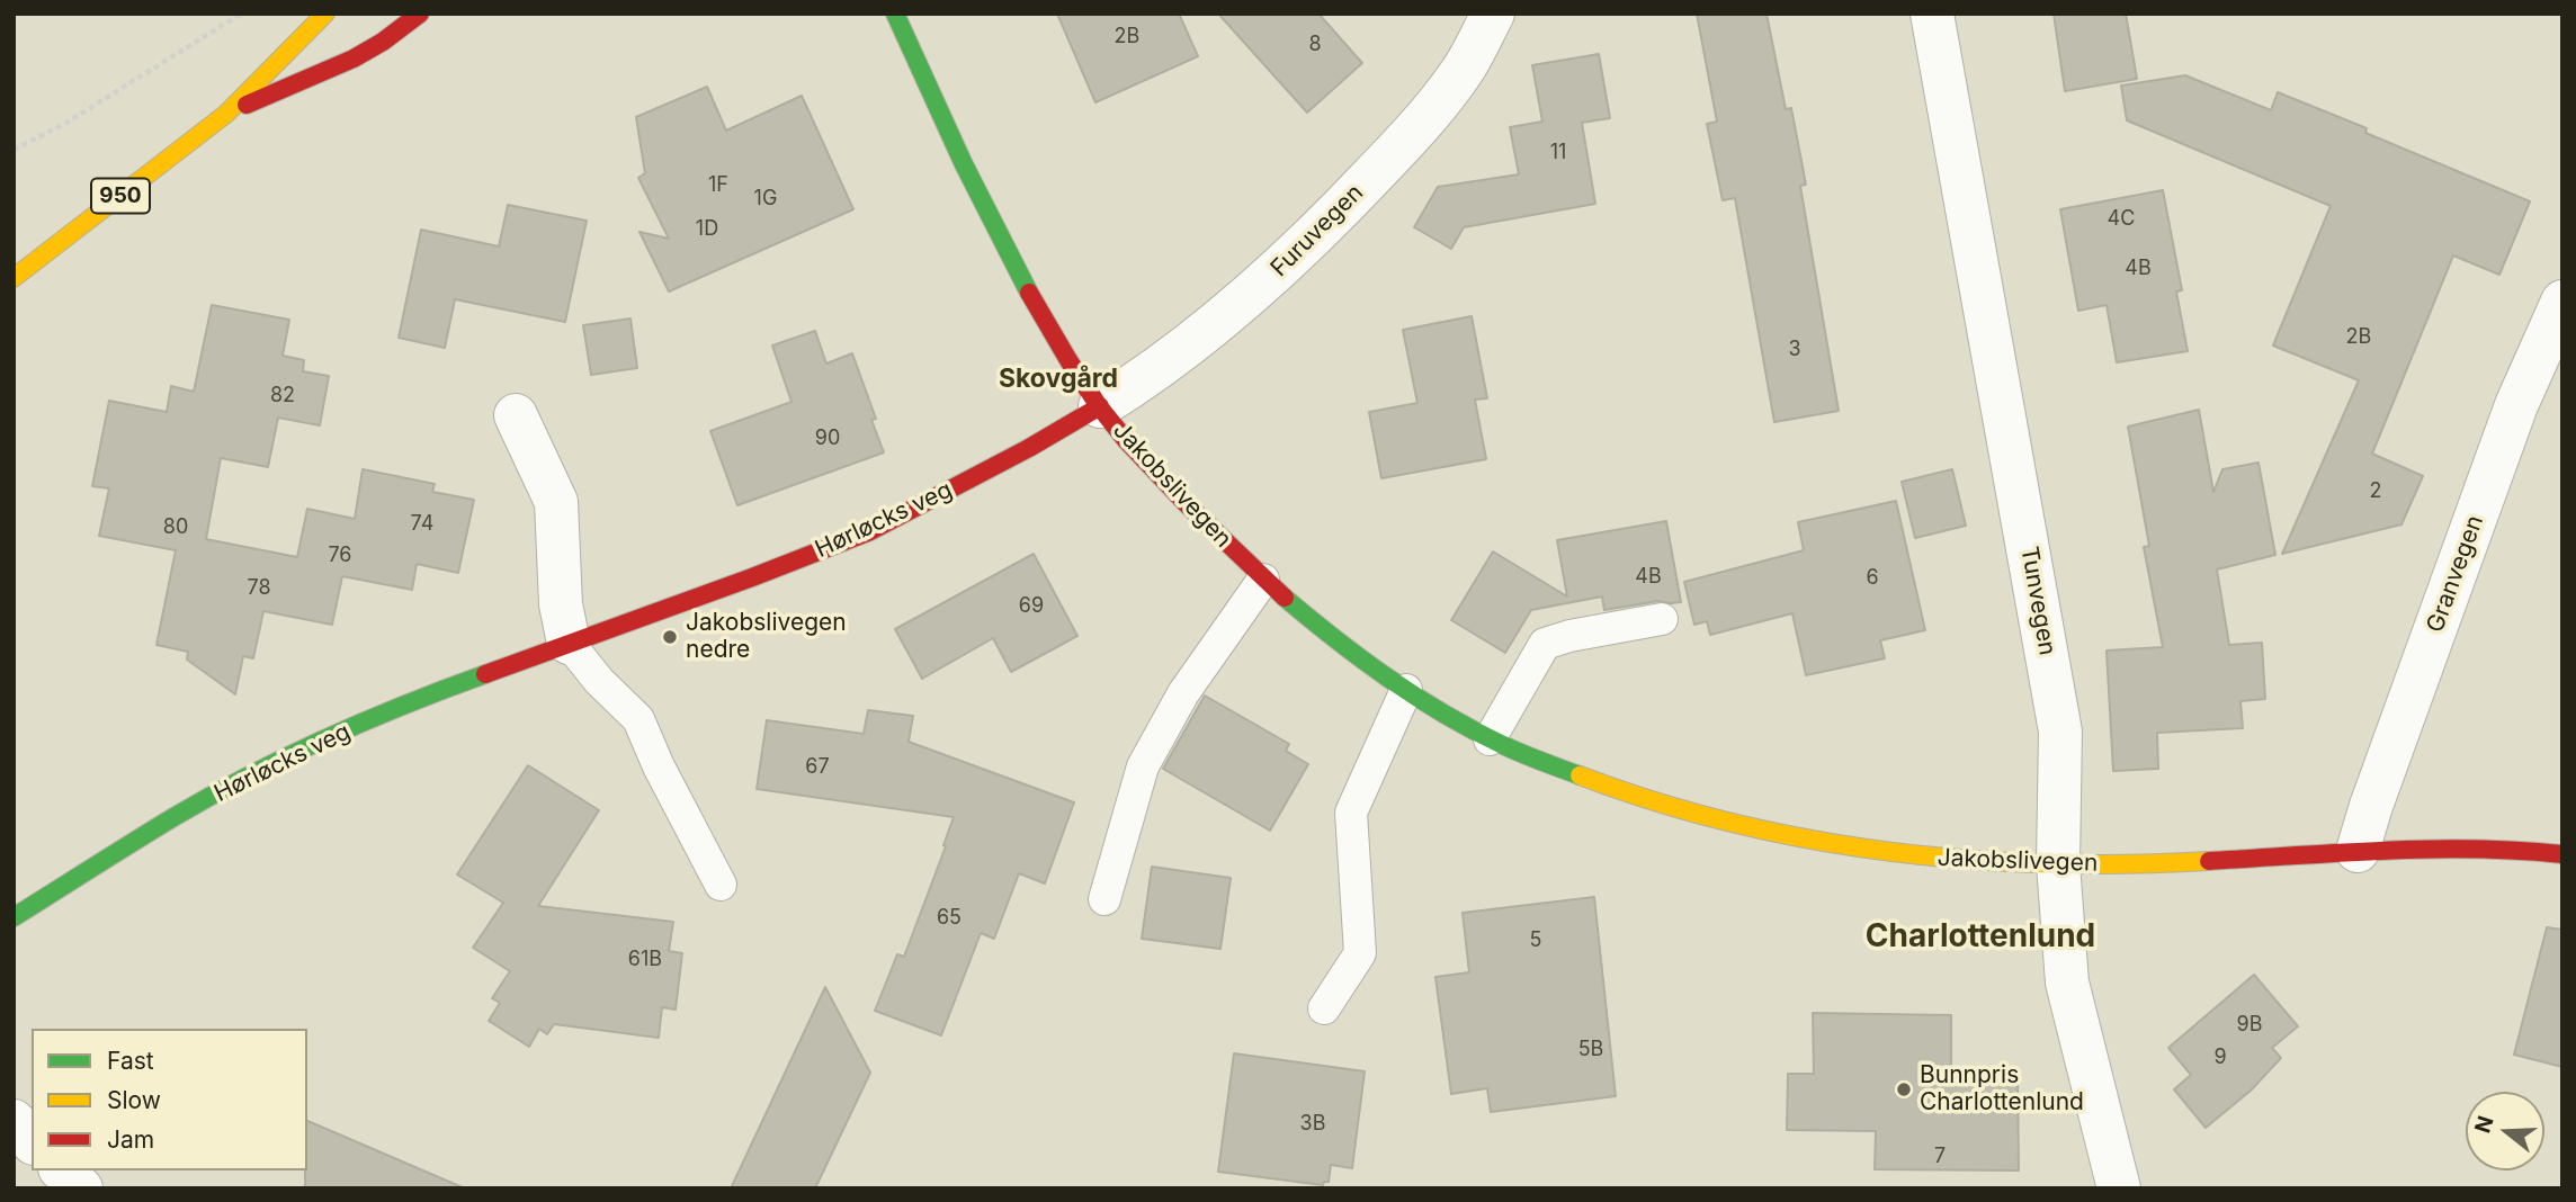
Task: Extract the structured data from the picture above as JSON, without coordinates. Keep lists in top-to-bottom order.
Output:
{
  "streets": {
    "street": [
      "950",
      "Furuvegen",
      "Jakobslivegen",
      "Hørløcks veg",
      "Granvegen",
      "Tunvegen"
    ]
  },
  "crossings": [
    ["Furuvegen", "Jakobslivegen"],
    ["Furuvegen", "Hørløcks veg"],
    ["Jakobslivegen", "Hørløcks veg"],
    ["Jakobslivegen", "Granvegen"],
    ["Jakobslivegen", "Tunvegen"]
  ],
  "districts": ["Skovgård", "Charlottenlund"],
  "places": ["Jakobslivegen nedre", "Bunnpris Charlottenlund"],
  "house_numbers": [
    "2B",
    "8",
    "11",
    "1F",
    "1G",
    "4C",
    "1D",
    "4B",
    "2B",
    "3",
    "82",
    "90",
    "2",
    "74",
    "80",
    "76",
    "4B",
    "6",
    "78",
    "69",
    "67",
    "65",
    "5",
    "61B",
    "9B",
    "5B",
    "9",
    "3B",
    "7"
  ],
  "legend": ["Fast", "Slow", "Jam"],
  "north": "left"
}
